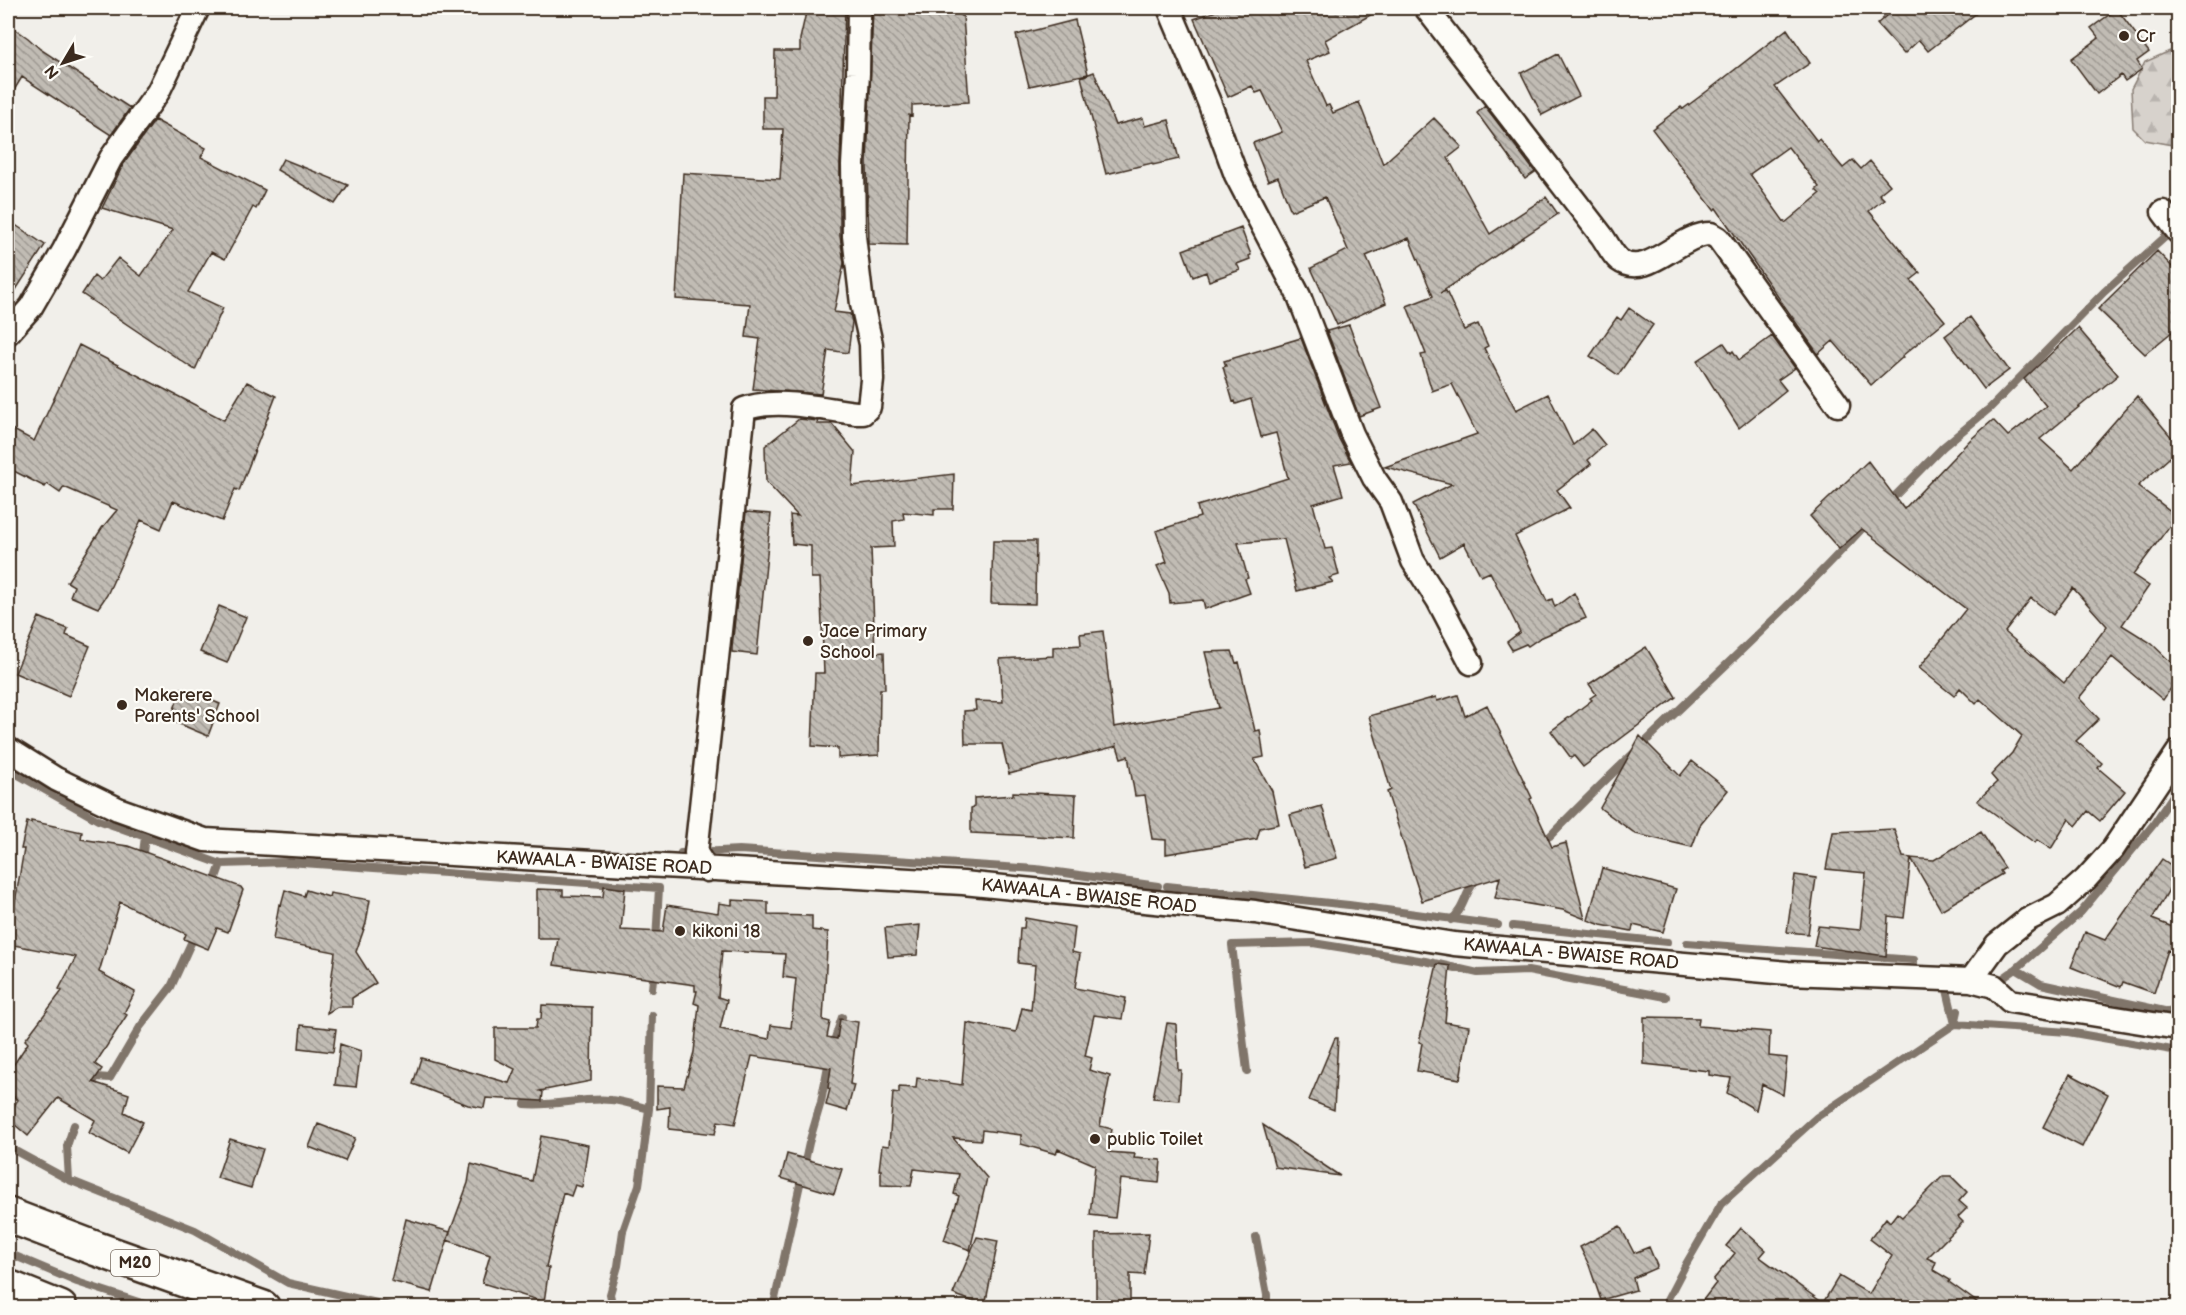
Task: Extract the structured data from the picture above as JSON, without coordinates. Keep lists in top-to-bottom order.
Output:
{
  "streets": {
    "highway": ["M20"],
    "street": ["KAWAALA - BWAISE ROAD"]
  },
  "places": [
    "Cr",
    "Jace Primary School",
    "Makerere Parents' School",
    "kikoni 18",
    "public Toilet"
  ],
  "north": "bottom left"
}
